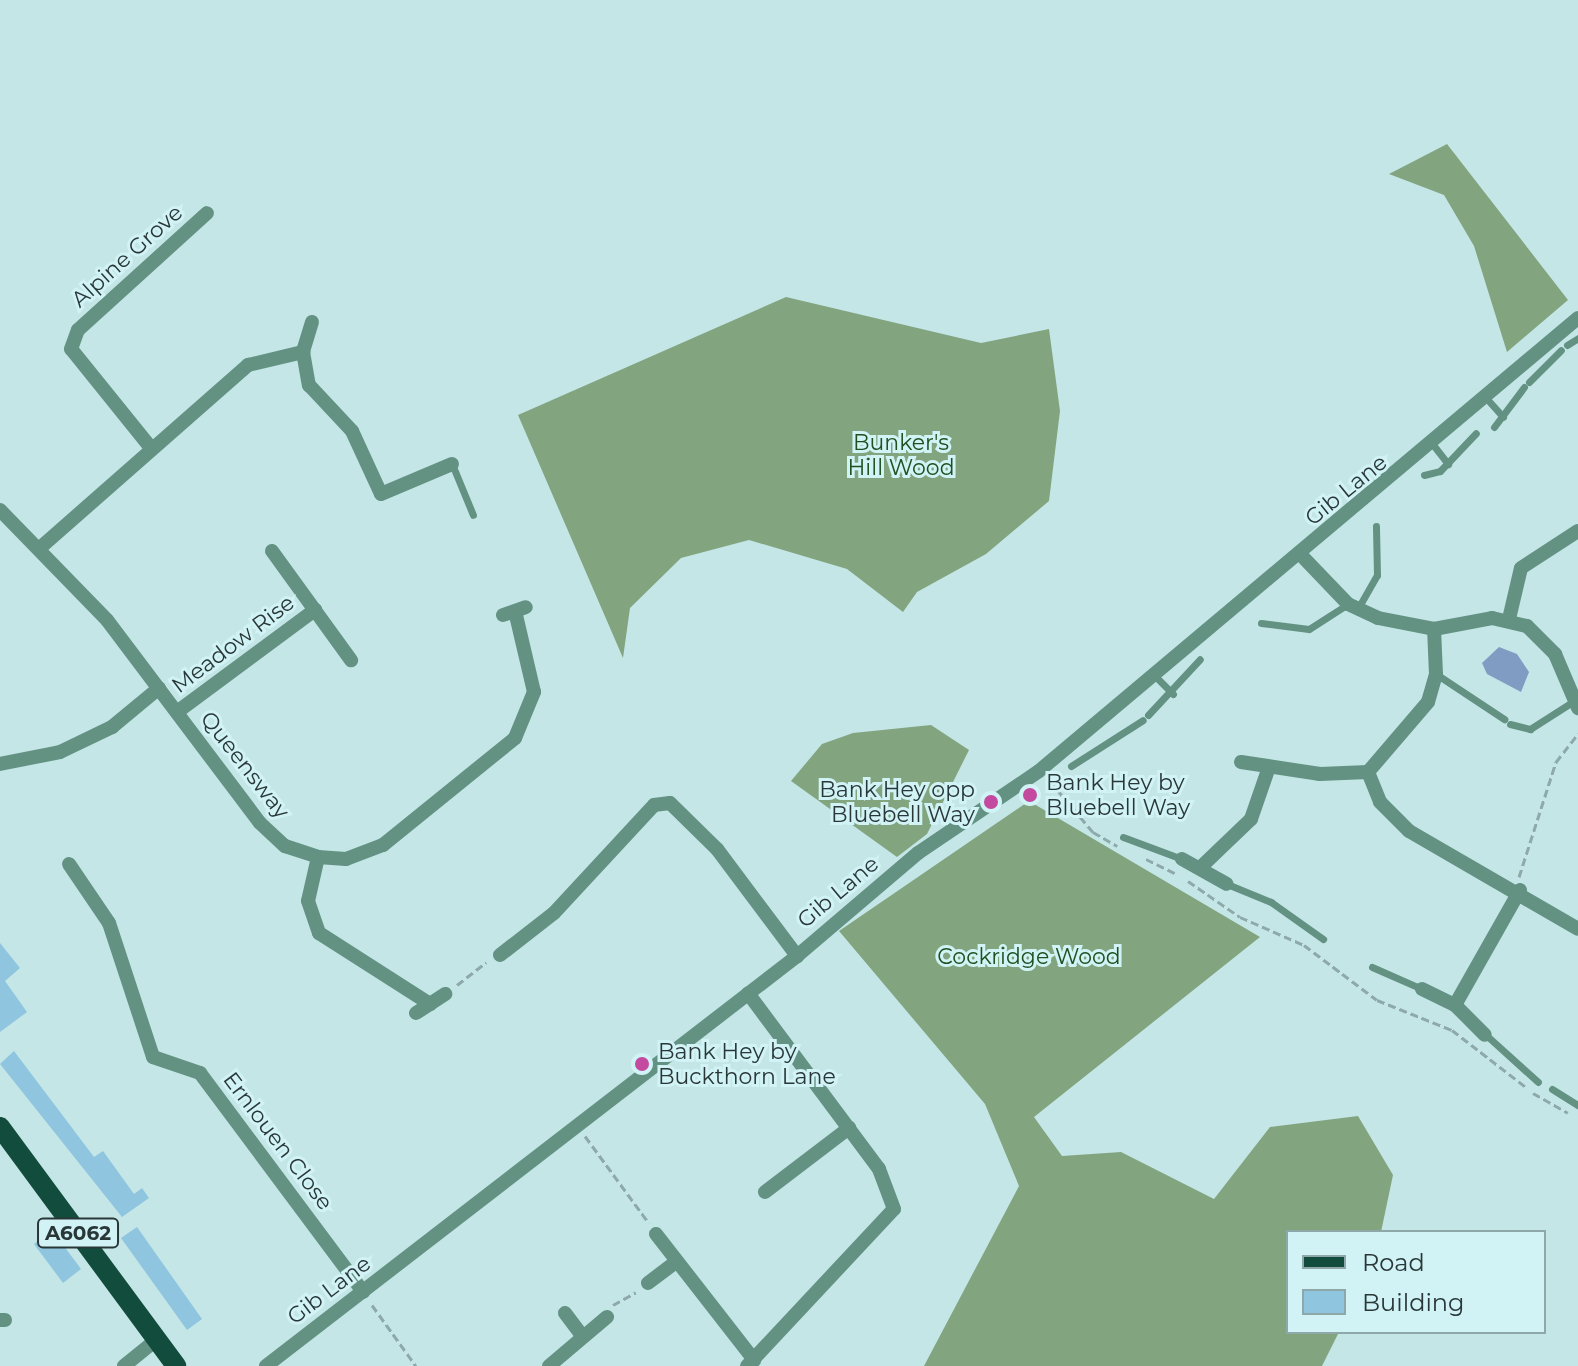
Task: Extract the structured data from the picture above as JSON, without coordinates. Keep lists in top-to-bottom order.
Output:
{
  "streets": {
    "main road": ["A6062"],
    "street": [
      "Alpine Grove",
      "Gib Lane",
      "Meadow Rise",
      "Queensway",
      "Ernlouen Close"
    ]
  },
  "crossings": [
    ["Gib Lane", "Ernlouen Close"],
    ["Meadow Rise", "Queensway"]
  ],
  "parks": ["Bunker's Hill Wood", "Cockridge Wood"],
  "places": ["Bank Hey by Bluebell Way", "Bank Hey opp Bluebell Way", "Bank Hey by Buckthorn Lane"],
  "legend": ["Road", "Building"]
}
